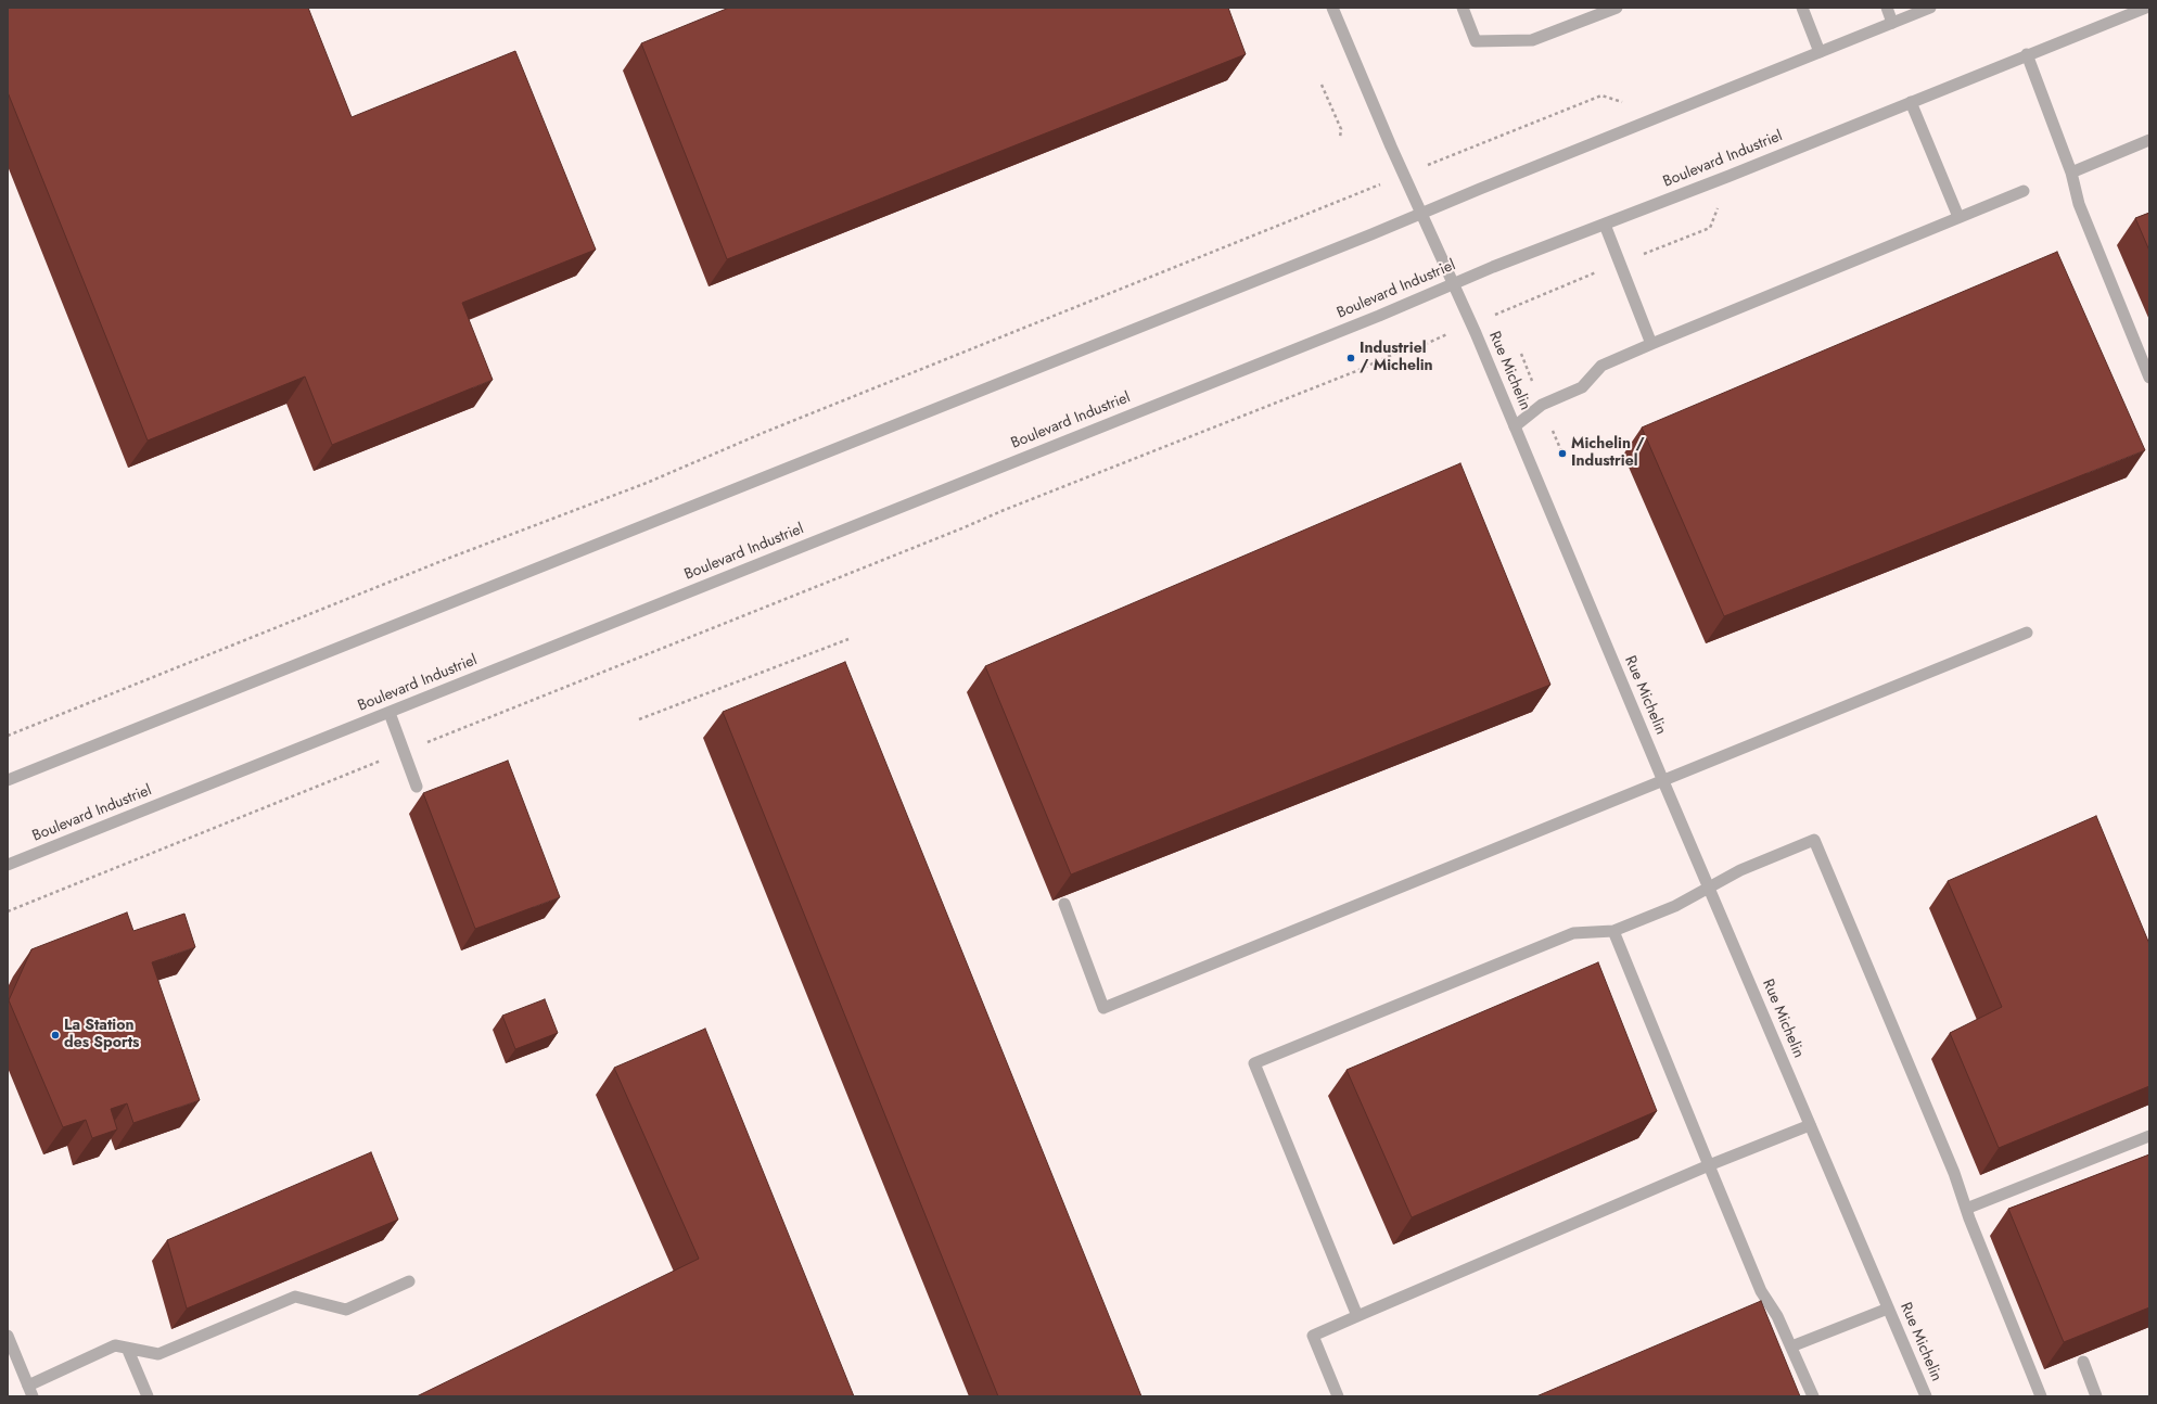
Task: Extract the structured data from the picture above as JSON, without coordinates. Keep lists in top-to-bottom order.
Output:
{
  "streets": {
    "street": ["Boulevard Industriel", "Rue Michelin"]
  },
  "crossings": [
    ["Boulevard Industriel", "Rue Michelin"]
  ],
  "places": ["Industriel / Michelin", "Michelin / Industriel", "La Station des Sports"]
}
